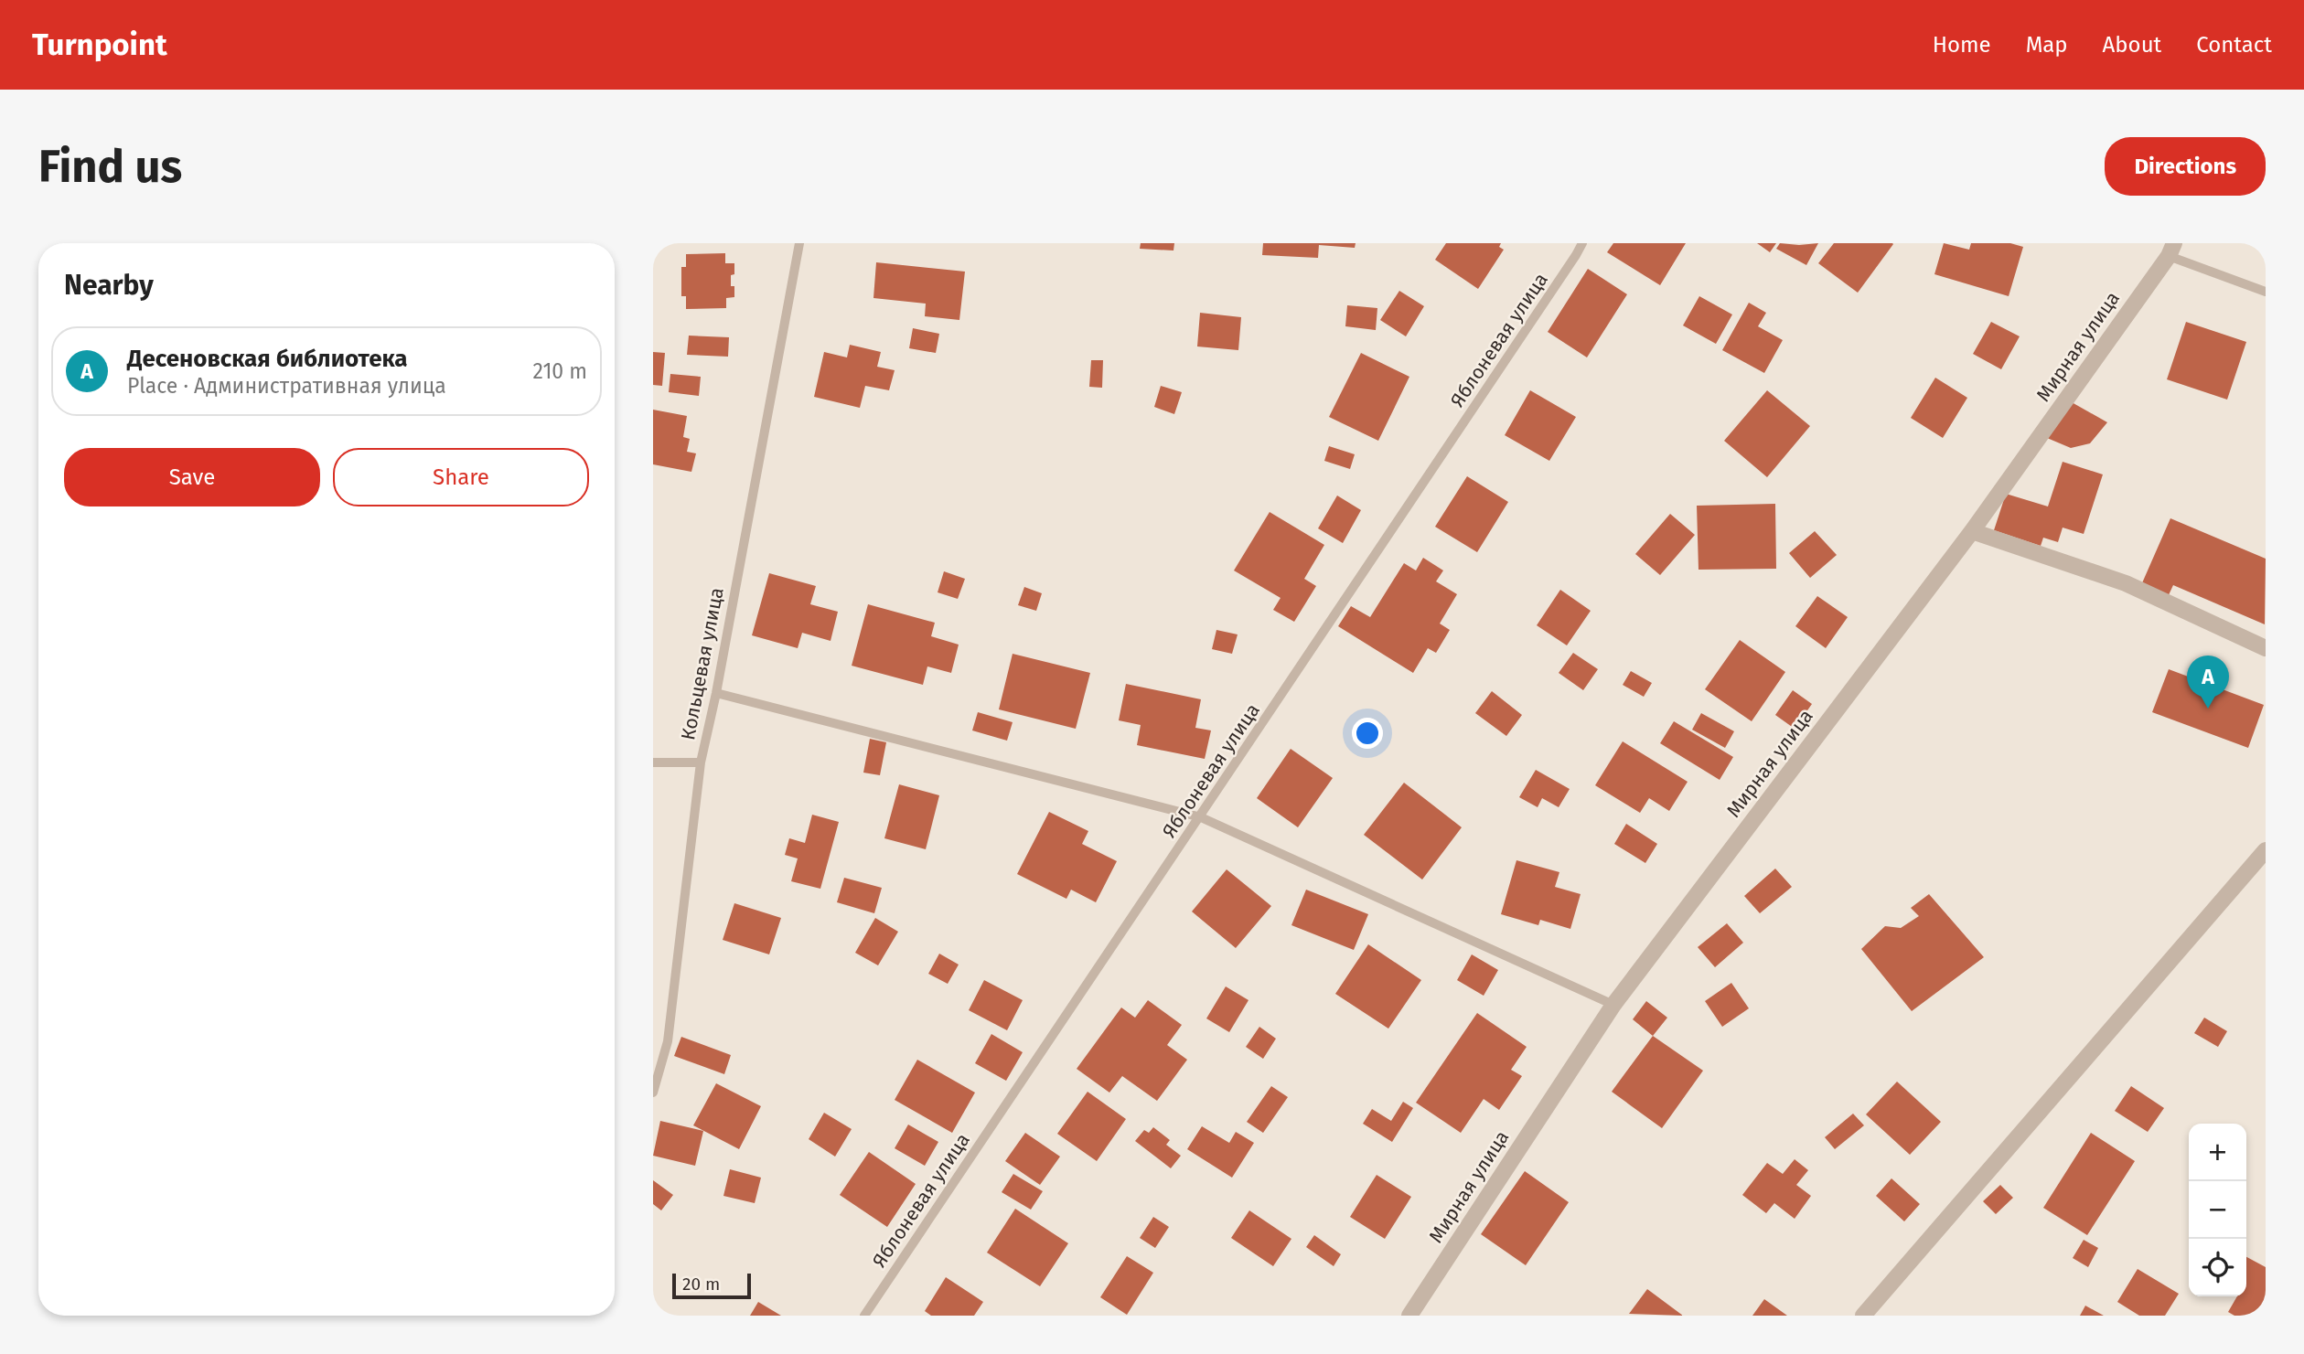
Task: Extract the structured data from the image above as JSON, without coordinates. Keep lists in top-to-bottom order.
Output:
{
  "streets": {
    "street": ["Мирная улица"],
    "lane": ["Яблоневая улица", "Кольцевая улица"]
  },
  "scale_bar": "20 m",
  "page": {
    "header": "Turnpoint",
    "nav": [
      "Home",
      "Map",
      "About",
      "Contact"
    ],
    "buttons": [
      "Directions",
      ["Save", "Share"]
    ],
    "title": "Find us",
    "heading": "Nearby",
    "list": [
      {
        "mark": "A",
        "name": "Десеновская библиотека",
        "note": "Place · Административная улица",
        "value": "210 m"
      }
    ],
    "pins": "A",
    "map_buttons": ["+", "−"],
    "scale": "20 m"
  }
}
